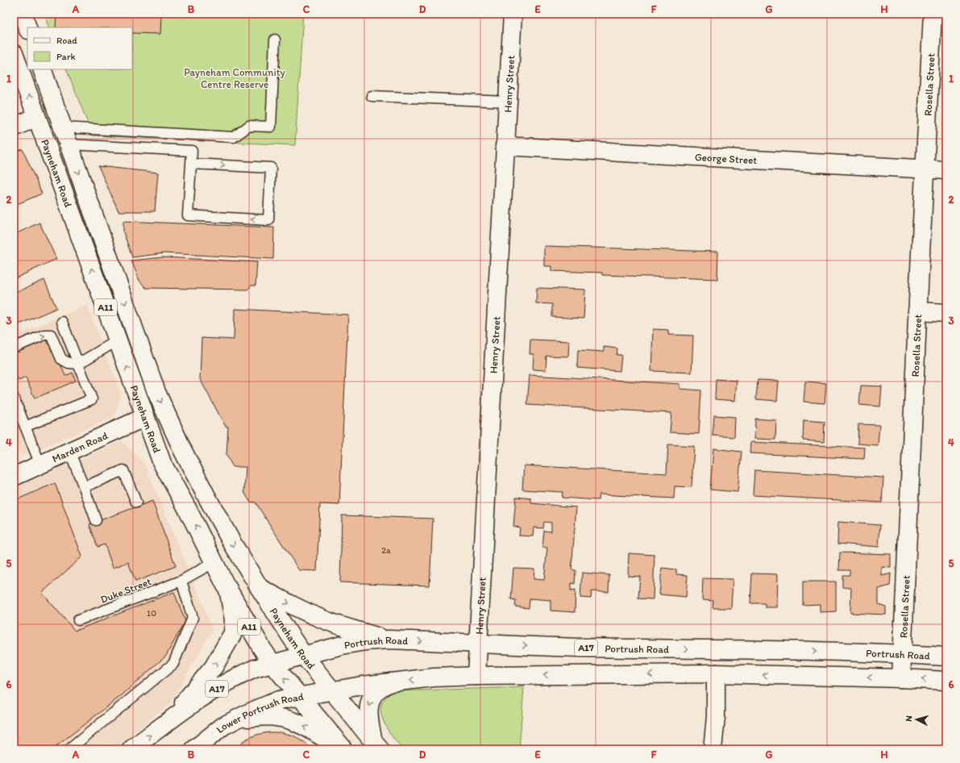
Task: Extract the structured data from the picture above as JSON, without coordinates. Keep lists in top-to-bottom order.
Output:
{
  "streets": {
    "main road": [
      "Henry Street",
      "Rosella Street",
      "George Street",
      "Payneham Road",
      "A11",
      "Marden Road",
      "Portrush Road",
      "A17",
      "Lower Portrush Road"
    ],
    "lane": ["Duke Street"]
  },
  "crossings": [
    ["Henry Street", "George Street"],
    ["Henry Street", "Portrush Road"],
    ["Rosella Street", "George Street"],
    ["Rosella Street", "Portrush Road"],
    ["Payneham Road", "Marden Road"],
    ["Payneham Road", "Duke Street"],
    ["Payneham Road", "Portrush Road"],
    ["Payneham Road", "A17"],
    ["Payneham Road", "Lower Portrush Road"],
    ["Portrush Road", "A17"]
  ],
  "parks": ["Payneham Community Centre Reserve"],
  "house_numbers": ["2a", "10"],
  "legend": ["Road", "Park"],
  "north": "left",
  "grid": {
    "columns": [
      "A",
      "B",
      "C",
      "D",
      "E",
      "F",
      "G",
      "H"
    ],
    "rows": [
      "1",
      "2",
      "3",
      "4",
      "5",
      "6"
    ]
  }
}
